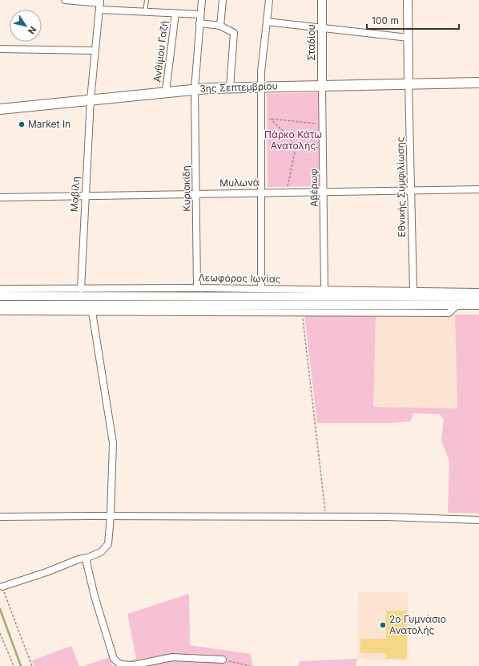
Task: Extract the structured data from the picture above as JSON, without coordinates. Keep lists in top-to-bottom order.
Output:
{
  "streets": {
    "main road": ["3ης Σεπτεμβρίου"],
    "street": [
      "Σταδίου",
      "Ανθίμου Γαζή",
      "Μυλωνά",
      "Εθνικής Συμφιλίωσης",
      "Αβέρωφ",
      "Κυριακίδη",
      "Μαβίλη",
      "Λεωφόρος Ιωνίας"
    ]
  },
  "crossings": [
    ["Σταδίου", "3ης Σεπτεμβρίου"],
    ["Σταδίου", "Αβέρωφ"],
    ["Ανθίμου Γαζή", "3ης Σεπτεμβρίου"],
    ["3ης Σεπτεμβρίου", "Εθνικής Συμφιλίωσης"],
    ["3ης Σεπτεμβρίου", "Αβέρωφ"],
    ["3ης Σεπτεμβρίου", "Κυριακίδη"],
    ["3ης Σεπτεμβρίου", "Μαβίλη"],
    ["Μυλωνά", "Εθνικής Συμφιλίωσης"],
    ["Μυλωνά", "Αβέρωφ"],
    ["Μυλωνά", "Κυριακίδη"],
    ["Μυλωνά", "Μαβίλη"],
    ["Εθνικής Συμφιλίωσης", "Λεωφόρος Ιωνίας"],
    ["Αβέρωφ", "Λεωφόρος Ιωνίας"],
    ["Κυριακίδη", "Λεωφόρος Ιωνίας"],
    ["Μαβίλη", "Λεωφόρος Ιωνίας"]
  ],
  "parks": ["Πάρκο Κάτω Ανατολής"],
  "places": ["Market In", "2ο Γυμνάσιο Ανατολής"],
  "scale_bar": "100 m",
  "north": "bottom right"
}
